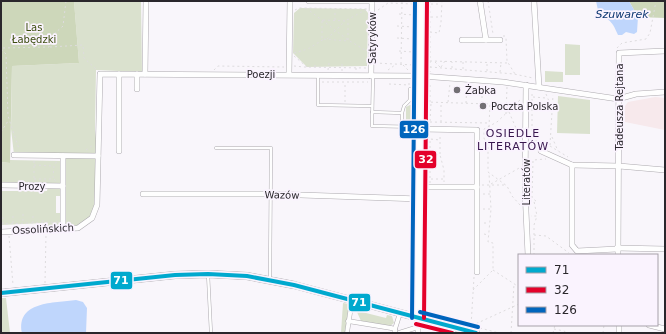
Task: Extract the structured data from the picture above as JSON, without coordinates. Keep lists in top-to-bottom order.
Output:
{
  "streets": {
    "street": [
      "Satyryków",
      "Poezji",
      "Tadeusza Rejtana",
      "Literatów",
      "Prozy",
      "Wazów",
      "Ossolińskich"
    ]
  },
  "crossings": [
    ["Satyryków", "Poezji"],
    ["Poezji", "Ossolińskich"]
  ],
  "districts": ["OSIEDLE LITERATÓW"],
  "water": ["Szuwarek"],
  "parks": ["Las Łabędzki"],
  "places": ["Żabka", "Poczta Polska"],
  "lines": ["transit line 32", "transit line 126", "transit line 71"],
  "legend": ["71", "32", "126"]
}
